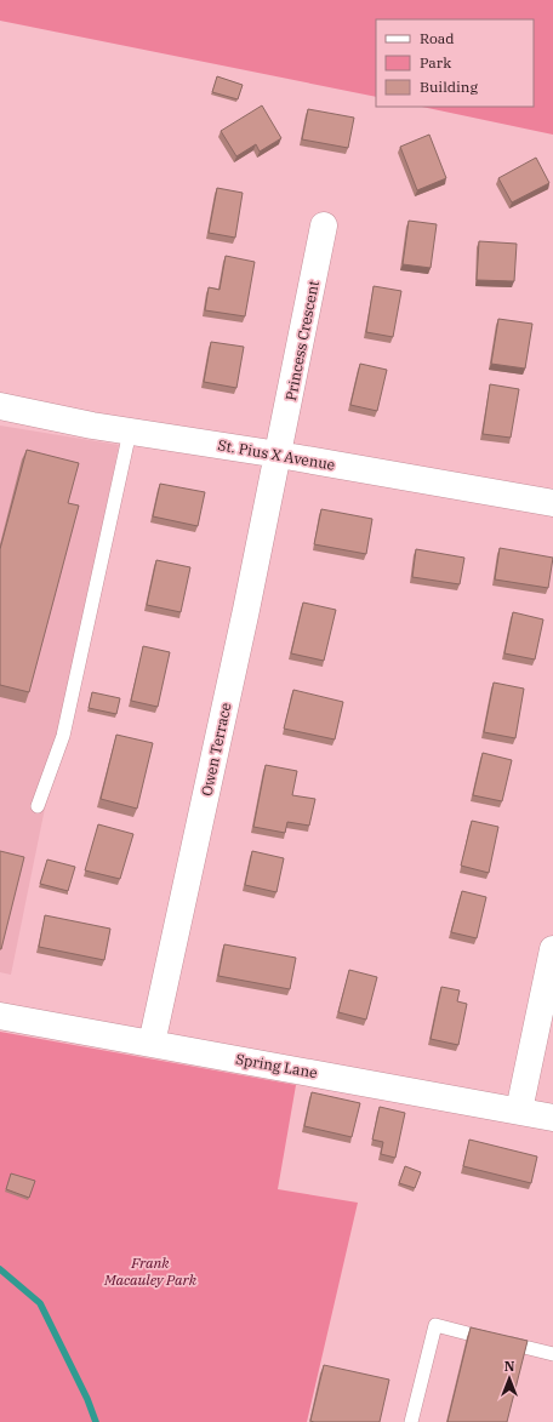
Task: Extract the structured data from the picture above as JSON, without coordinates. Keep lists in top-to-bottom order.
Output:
{
  "streets": {
    "street": [
      "Princess Crescent",
      "St. Pius X Avenue",
      "Owen Terrace",
      "Spring Lane"
    ]
  },
  "crossings": [
    ["Princess Crescent", "St. Pius X Avenue"],
    ["Princess Crescent", "Owen Terrace"],
    ["St. Pius X Avenue", "Owen Terrace"],
    ["Owen Terrace", "Spring Lane"]
  ],
  "parks": ["Frank Macauley Park"],
  "legend": ["Road", "Park", "Building"],
  "north": "top"
}
